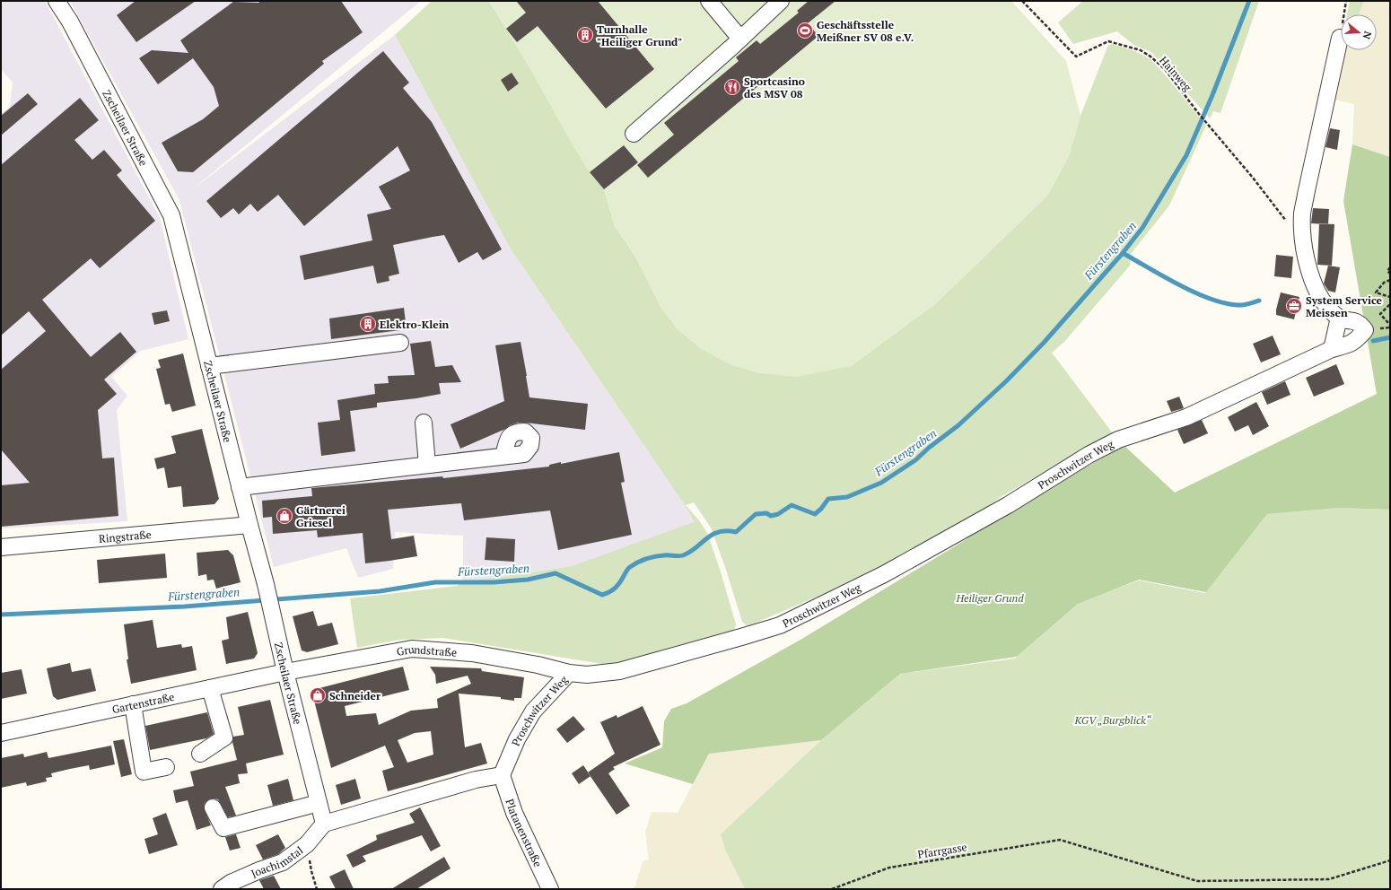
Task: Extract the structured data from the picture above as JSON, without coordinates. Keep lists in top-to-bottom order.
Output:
{
  "streets": {
    "street": [
      "Zscheilaer Straße",
      "Proschwitzer Weg",
      "Ringstraße",
      "Grundstraße",
      "Gartenstraße",
      "Platanenstraße",
      "Joachimstal"
    ],
    "path": ["Hainweg", "Pfarrgasse"]
  },
  "crossings": [
    ["Zscheilaer Straße", "Ringstraße"],
    ["Zscheilaer Straße", "Grundstraße"],
    ["Zscheilaer Straße", "Gartenstraße"],
    ["Zscheilaer Straße", "Joachimstal"],
    ["Proschwitzer Weg", "Grundstraße"],
    ["Proschwitzer Weg", "Platanenstraße"],
    ["Grundstraße", "Gartenstraße"]
  ],
  "water": ["Fürstengraben"],
  "parks": ["Heiliger Grund", "KGV „Burgblick“"],
  "places": {
    "sports": ["Geschäftsstelle Meißner SV 08 e.V."],
    "building": ["Turnhalle \"Heiliger Grund\"", "Elektro-Klein"],
    "restaurant": ["Sportcasino des MSV 08"],
    "office": ["System Service Meissen"],
    "shop": ["Gärtnerei Griesel", "Schneider"]
  },
  "north": "right"
}
